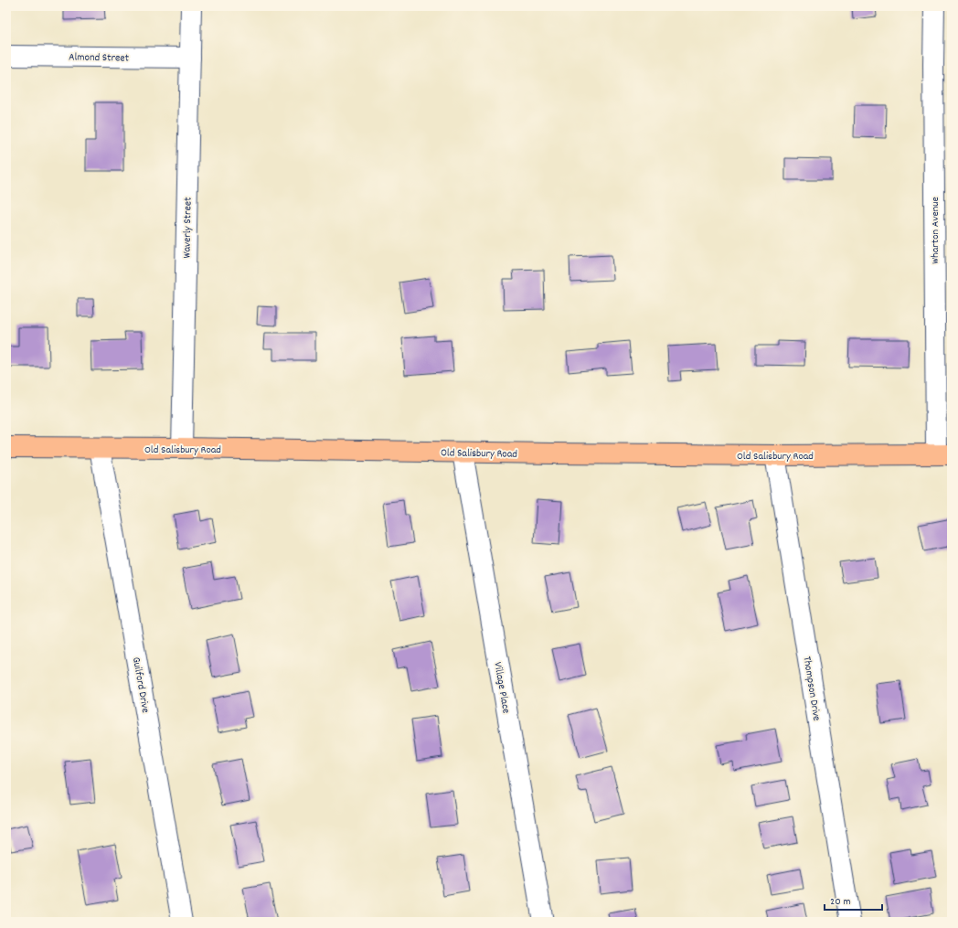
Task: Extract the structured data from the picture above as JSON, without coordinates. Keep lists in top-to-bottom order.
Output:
{
  "streets": {
    "main road": ["Old Salisbury Road"],
    "street": [
      "Almond Street",
      "Waverly Street",
      "Wharton Avenue",
      "Guilford Drive",
      "Village Place",
      "Thompson Drive"
    ]
  },
  "crossings": [
    ["Almond Street", "Waverly Street"],
    ["Waverly Street", "Old Salisbury Road"],
    ["Wharton Avenue", "Old Salisbury Road"],
    ["Old Salisbury Road", "Guilford Drive"],
    ["Old Salisbury Road", "Village Place"],
    ["Old Salisbury Road", "Thompson Drive"]
  ],
  "scale_bar": "20 m"
}
